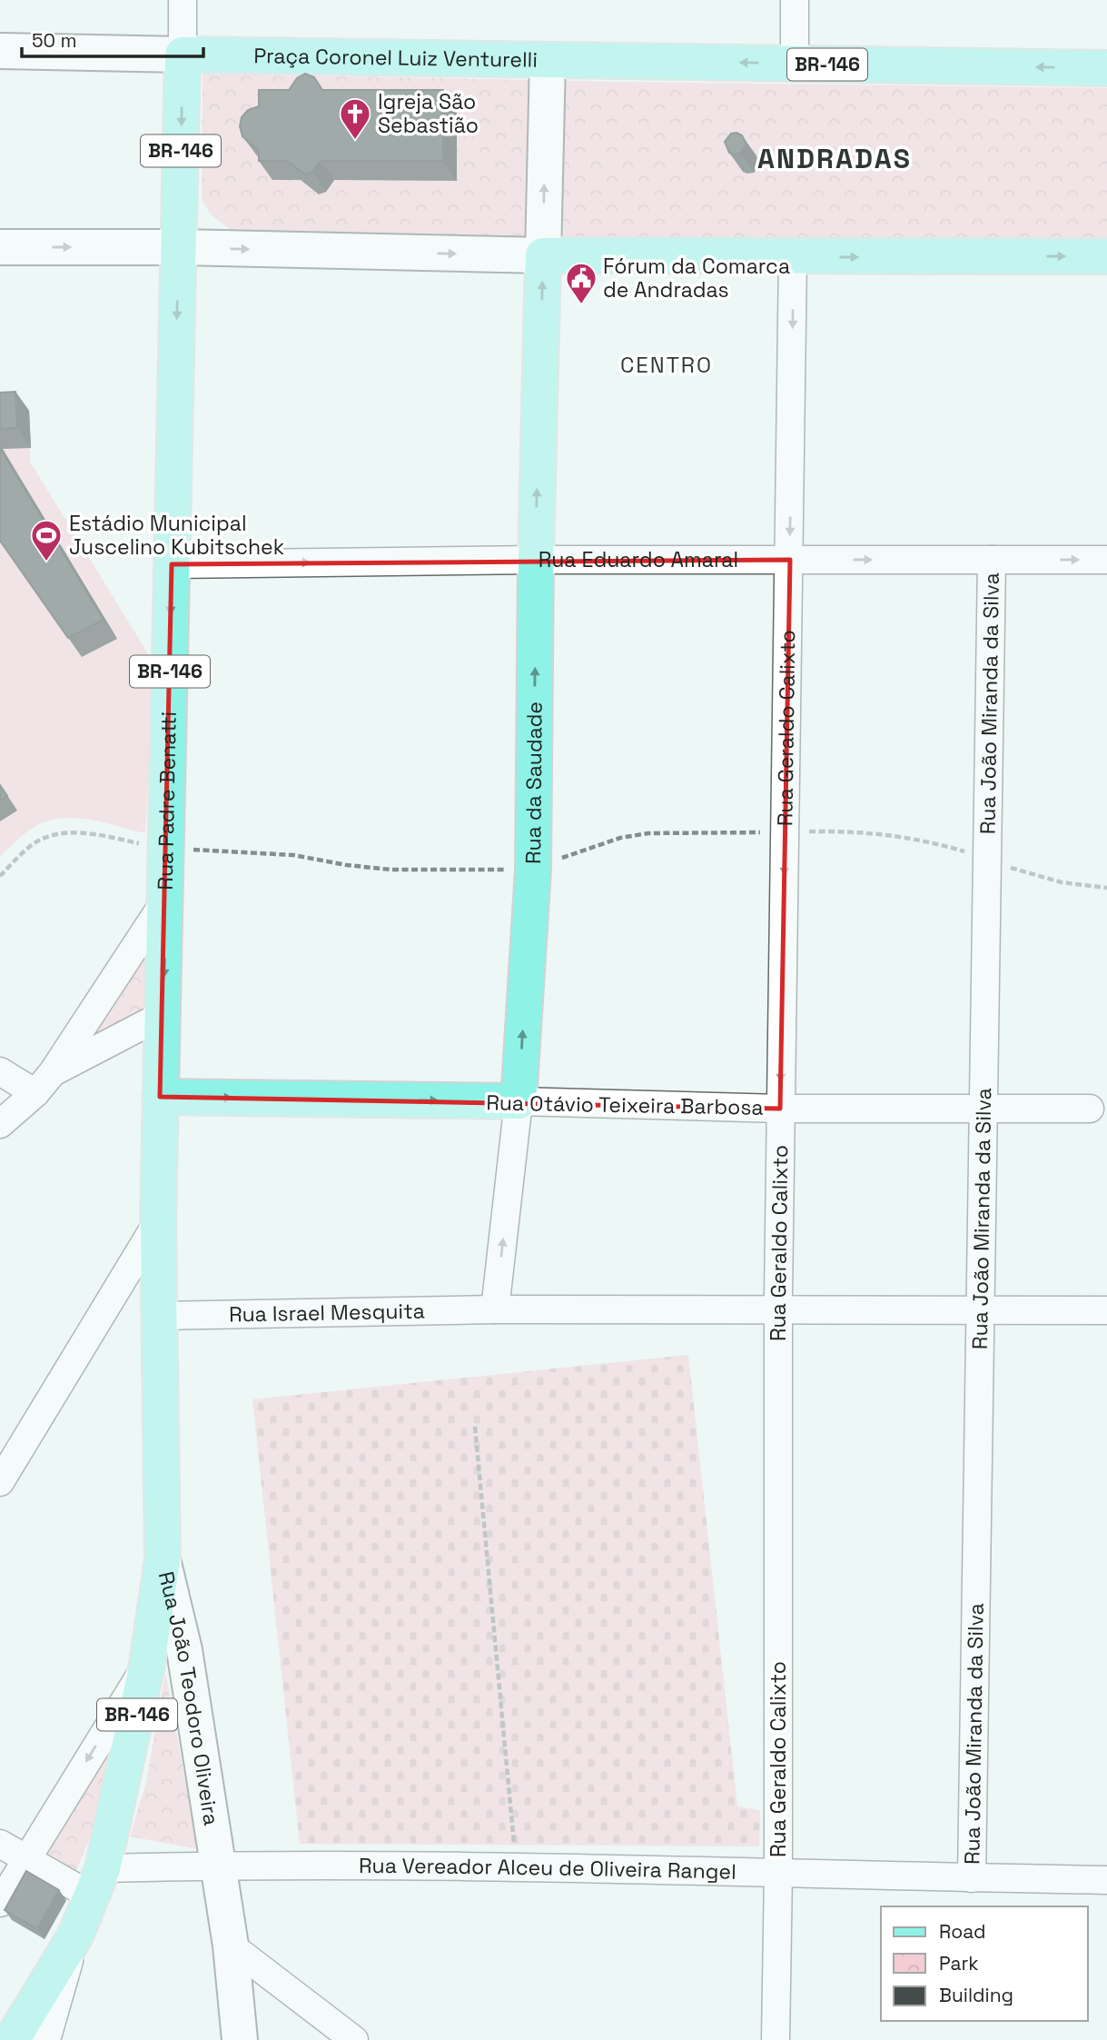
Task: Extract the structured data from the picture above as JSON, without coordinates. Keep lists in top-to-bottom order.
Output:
{
  "streets": {
    "main road": [
      "Praça Coronel Luiz Venturelli",
      "BR-146",
      "Rua da Saudade",
      "Rua Padre Benatti",
      "Rua Otávio Teixeira Barbosa",
      "Rua João Teodoro Oliveira"
    ],
    "street": [
      "Rua Eduardo Amaral",
      "Rua João Miranda da Silva",
      "Rua Geraldo Calixto",
      "Rua Israel Mesquita",
      "Rua Vereador Alceu de Oliveira Rangel"
    ]
  },
  "crossings": [
    ["Praça Coronel Luiz Venturelli", "BR-146"],
    ["Praça Coronel Luiz Venturelli", "Rua da Saudade"],
    ["BR-146", "Rua Padre Benatti"],
    ["BR-146", "Rua João Teodoro Oliveira"],
    ["BR-146", "Rua Vereador Alceu de Oliveira Rangel"],
    ["Rua Eduardo Amaral", "Rua João Miranda da Silva"],
    ["Rua Eduardo Amaral", "Rua Geraldo Calixto"],
    ["Rua Eduardo Amaral", "Rua da Saudade"],
    ["Rua Eduardo Amaral", "Rua Padre Benatti"],
    ["Rua João Miranda da Silva", "Rua Otávio Teixeira Barbosa"],
    ["Rua João Miranda da Silva", "Rua Israel Mesquita"],
    ["Rua João Miranda da Silva", "Rua Vereador Alceu de Oliveira Rangel"],
    ["Rua Geraldo Calixto", "Rua Otávio Teixeira Barbosa"],
    ["Rua Geraldo Calixto", "Rua Israel Mesquita"],
    ["Rua Geraldo Calixto", "Rua Vereador Alceu de Oliveira Rangel"],
    ["Rua da Saudade", "Rua Otávio Teixeira Barbosa"],
    ["Rua da Saudade", "Rua Israel Mesquita"],
    ["Rua Padre Benatti", "Rua Otávio Teixeira Barbosa"],
    ["Rua Padre Benatti", "Rua Israel Mesquita"],
    ["Rua Padre Benatti", "Rua João Teodoro Oliveira"],
    ["Rua Israel Mesquita", "Rua João Teodoro Oliveira"],
    ["Rua João Teodoro Oliveira", "Rua Vereador Alceu de Oliveira Rangel"]
  ],
  "one_way": [
    "Rua Eduardo Amaral",
    "Rua Geraldo Calixto",
    "Rua da Saudade",
    "Rua Padre Benatti",
    "Rua Otávio Teixeira Barbosa"
  ],
  "districts": ["ANDRADAS", "CENTRO"],
  "places": {
    "church": ["Igreja São Sebastião"],
    "public building": ["Fórum da Comarca de Andradas"],
    "sports": ["Estádio Municipal Juscelino Kubitschek"]
  },
  "legend": ["Road", "Park", "Building"],
  "scale_bar": "50 m"
}
